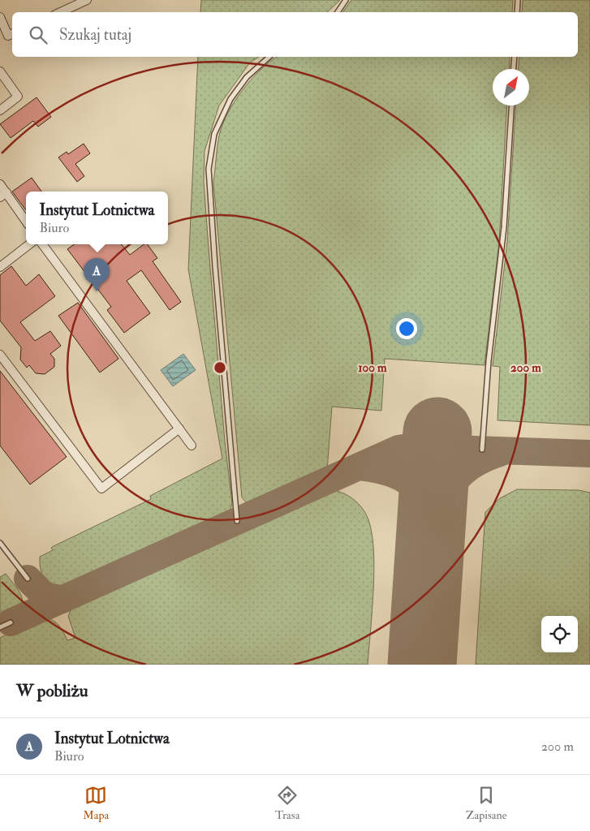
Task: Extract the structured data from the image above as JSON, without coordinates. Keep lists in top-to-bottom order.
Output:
{
  "north": "top right",
  "page": {
    "search": "Szukaj tutaj",
    "popup": ["Instytut Lotnictwa", "Biuro"],
    "pins": "A",
    "heading": "W pobliżu",
    "list": [
      {
        "mark": "A",
        "name": "Instytut Lotnictwa",
        "note": "Biuro",
        "value": "200 m"
      }
    ],
    "nav": ["Mapa", "Trasa", "Zapisane"]
  },
  "rings": ["100 m", "200 m"]
}
